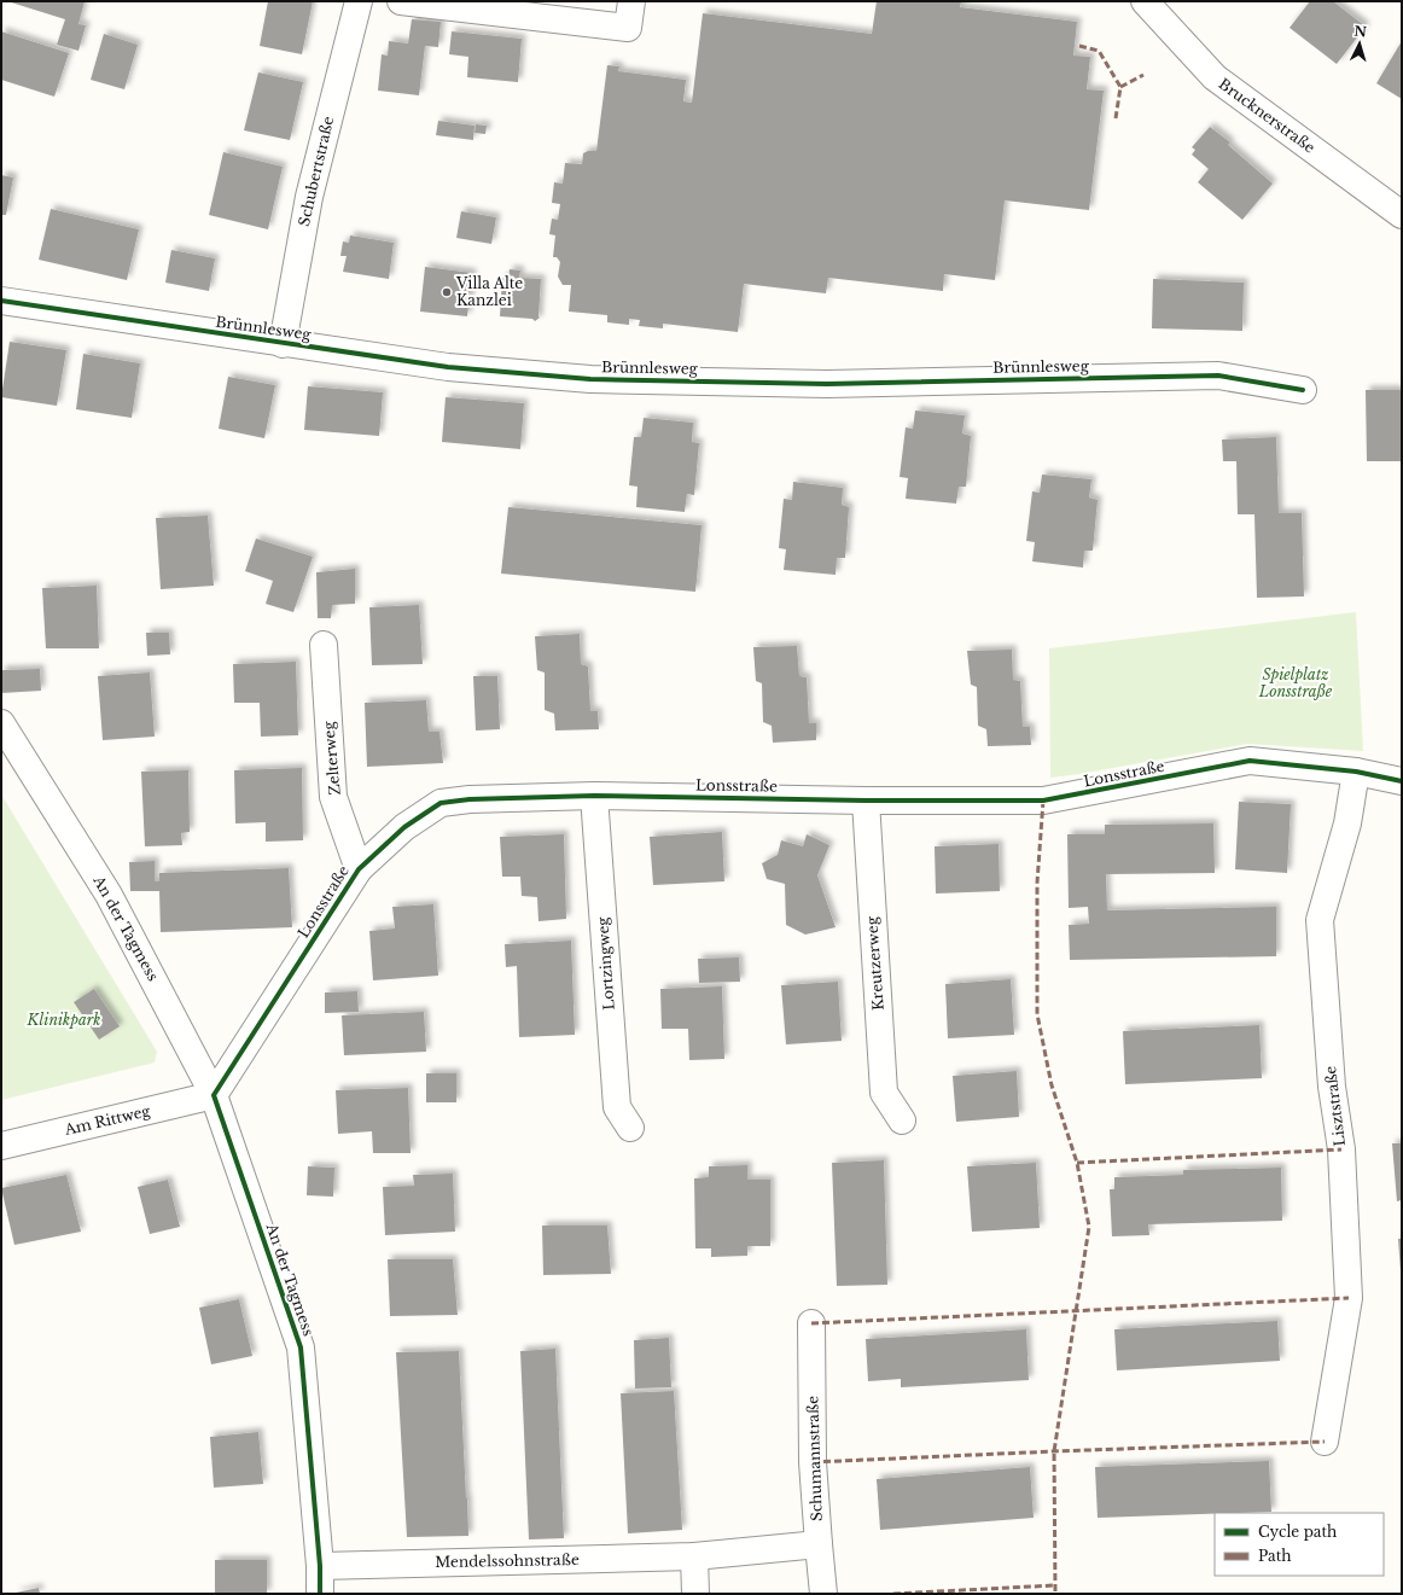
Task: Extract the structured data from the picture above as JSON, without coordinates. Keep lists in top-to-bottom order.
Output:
{
  "streets": {
    "street": [
      "Brucknerstraße",
      "Schubertstraße",
      "Brünnlesweg",
      "Zelterweg",
      "Lonsstraße",
      "An der Tagmess",
      "Lortzingweg",
      "Kreutzerweg",
      "Lisztstraße",
      "Am Rittweg",
      "Schumannstraße",
      "Mendelssohnstraße"
    ]
  },
  "crossings": [
    ["Schubertstraße", "Brünnlesweg"],
    ["Zelterweg", "Lonsstraße"],
    ["Lonsstraße", "An der Tagmess"],
    ["Lonsstraße", "Lortzingweg"],
    ["Lonsstraße", "Kreutzerweg"],
    ["Lonsstraße", "Lisztstraße"],
    ["Lonsstraße", "Am Rittweg"],
    ["An der Tagmess", "Am Rittweg"],
    ["An der Tagmess", "Mendelssohnstraße"],
    ["Schumannstraße", "Mendelssohnstraße"]
  ],
  "parks": ["Spielplatz Lonsstraße", "Klinikpark"],
  "places": ["Villa Alte Kanzlei"],
  "legend": ["Cycle path", "Path"],
  "north": "top"
}
